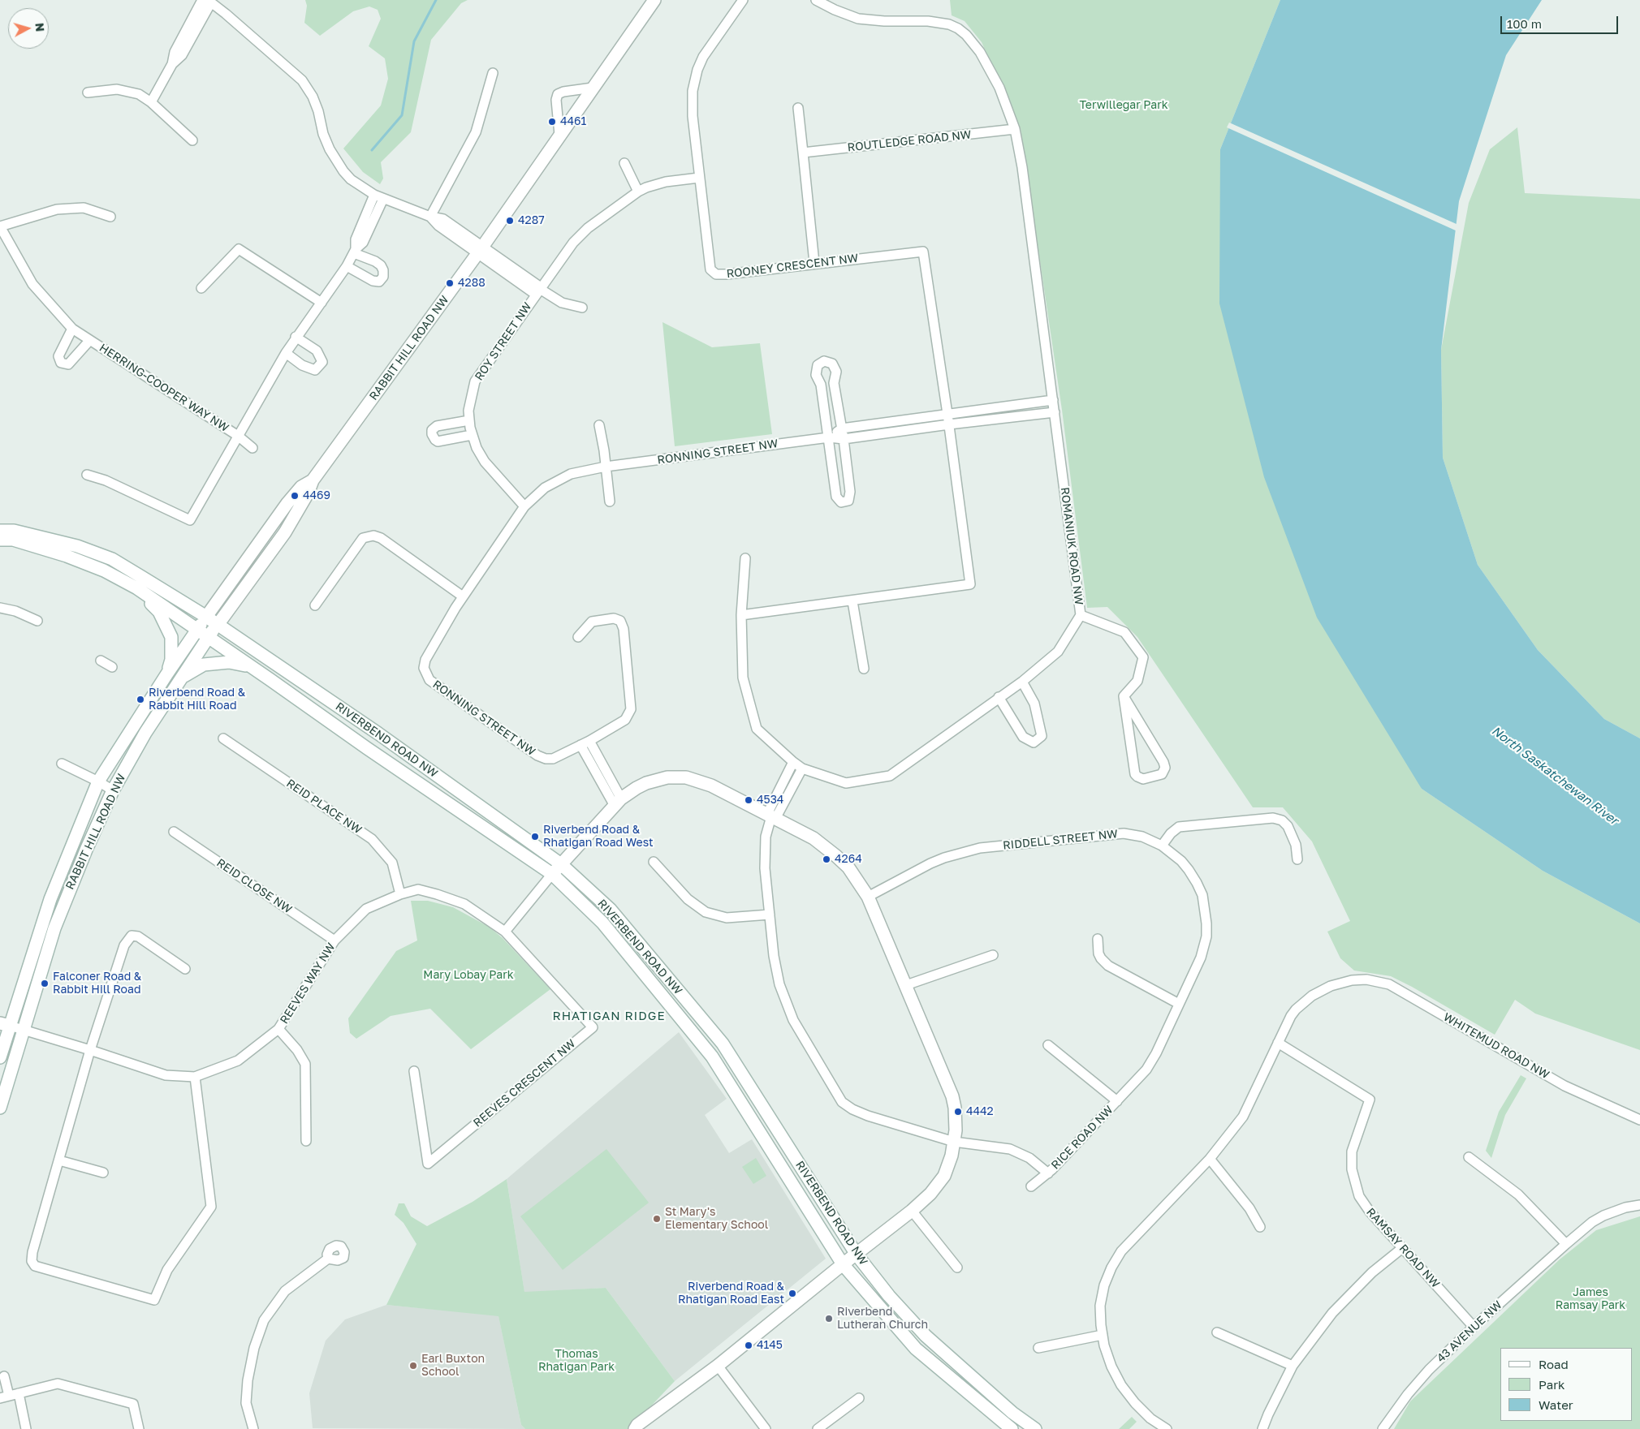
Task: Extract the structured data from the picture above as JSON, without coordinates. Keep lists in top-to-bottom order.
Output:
{
  "streets": {
    "main road": ["RABBIT HILL ROAD NW", "RIVERBEND ROAD NW"],
    "street": [
      "ROUTLEDGE ROAD NW",
      "ROONEY CRESCENT NW",
      "ROY STREET NW",
      "HERRING-COOPER WAY NW",
      "RONNING STREET NW",
      "ROMANIUK ROAD NW",
      "REID PLACE NW",
      "RIDDELL STREET NW",
      "REID CLOSE NW",
      "REEVES WAY NW",
      "WHITEMUD ROAD NW",
      "REEVES CRESCENT NW",
      "RICE ROAD NW",
      "RAMSAY ROAD NW",
      "43 AVENUE NW"
    ]
  },
  "crossings": [
    ["ROONEY CRESCENT NW", "ROY STREET NW"],
    ["ROONEY CRESCENT NW", "RONNING STREET NW"],
    ["ROY STREET NW", "RONNING STREET NW"],
    ["RABBIT HILL ROAD NW", "RIVERBEND ROAD NW"],
    ["RABBIT HILL ROAD NW", "REEVES WAY NW"],
    ["RONNING STREET NW", "ROMANIUK ROAD NW"],
    ["REID PLACE NW", "REEVES WAY NW"],
    ["RIDDELL STREET NW", "RICE ROAD NW"],
    ["REID CLOSE NW", "REEVES WAY NW"],
    ["REEVES WAY NW", "REEVES CRESCENT NW"],
    ["WHITEMUD ROAD NW", "RAMSAY ROAD NW"],
    ["RAMSAY ROAD NW", "43 AVENUE NW"]
  ],
  "districts": ["RHATIGAN RIDGE"],
  "water": ["North Saskatchewan River"],
  "parks": [
    "Terwillegar Park",
    "Mary Lobay Park",
    "James Ramsay Park",
    "Thomas Rhatigan Park"
  ],
  "places": [
    "4461",
    "4287",
    "4288",
    "4469",
    "Riverbend Road & Rabbit Hill Road",
    "4534",
    "Riverbend Road & Rhatigan Road West",
    "4264",
    "Falconer Road & Rabbit Hill Road",
    "4442",
    "St Mary's Elementary School",
    "Riverbend Road & Rhatigan Road East",
    "Riverbend Lutheran Church",
    "4145",
    "Earl Buxton School"
  ],
  "legend": ["Road", "Park", "Water"],
  "scale_bar": "100 m",
  "north": "right"
}
